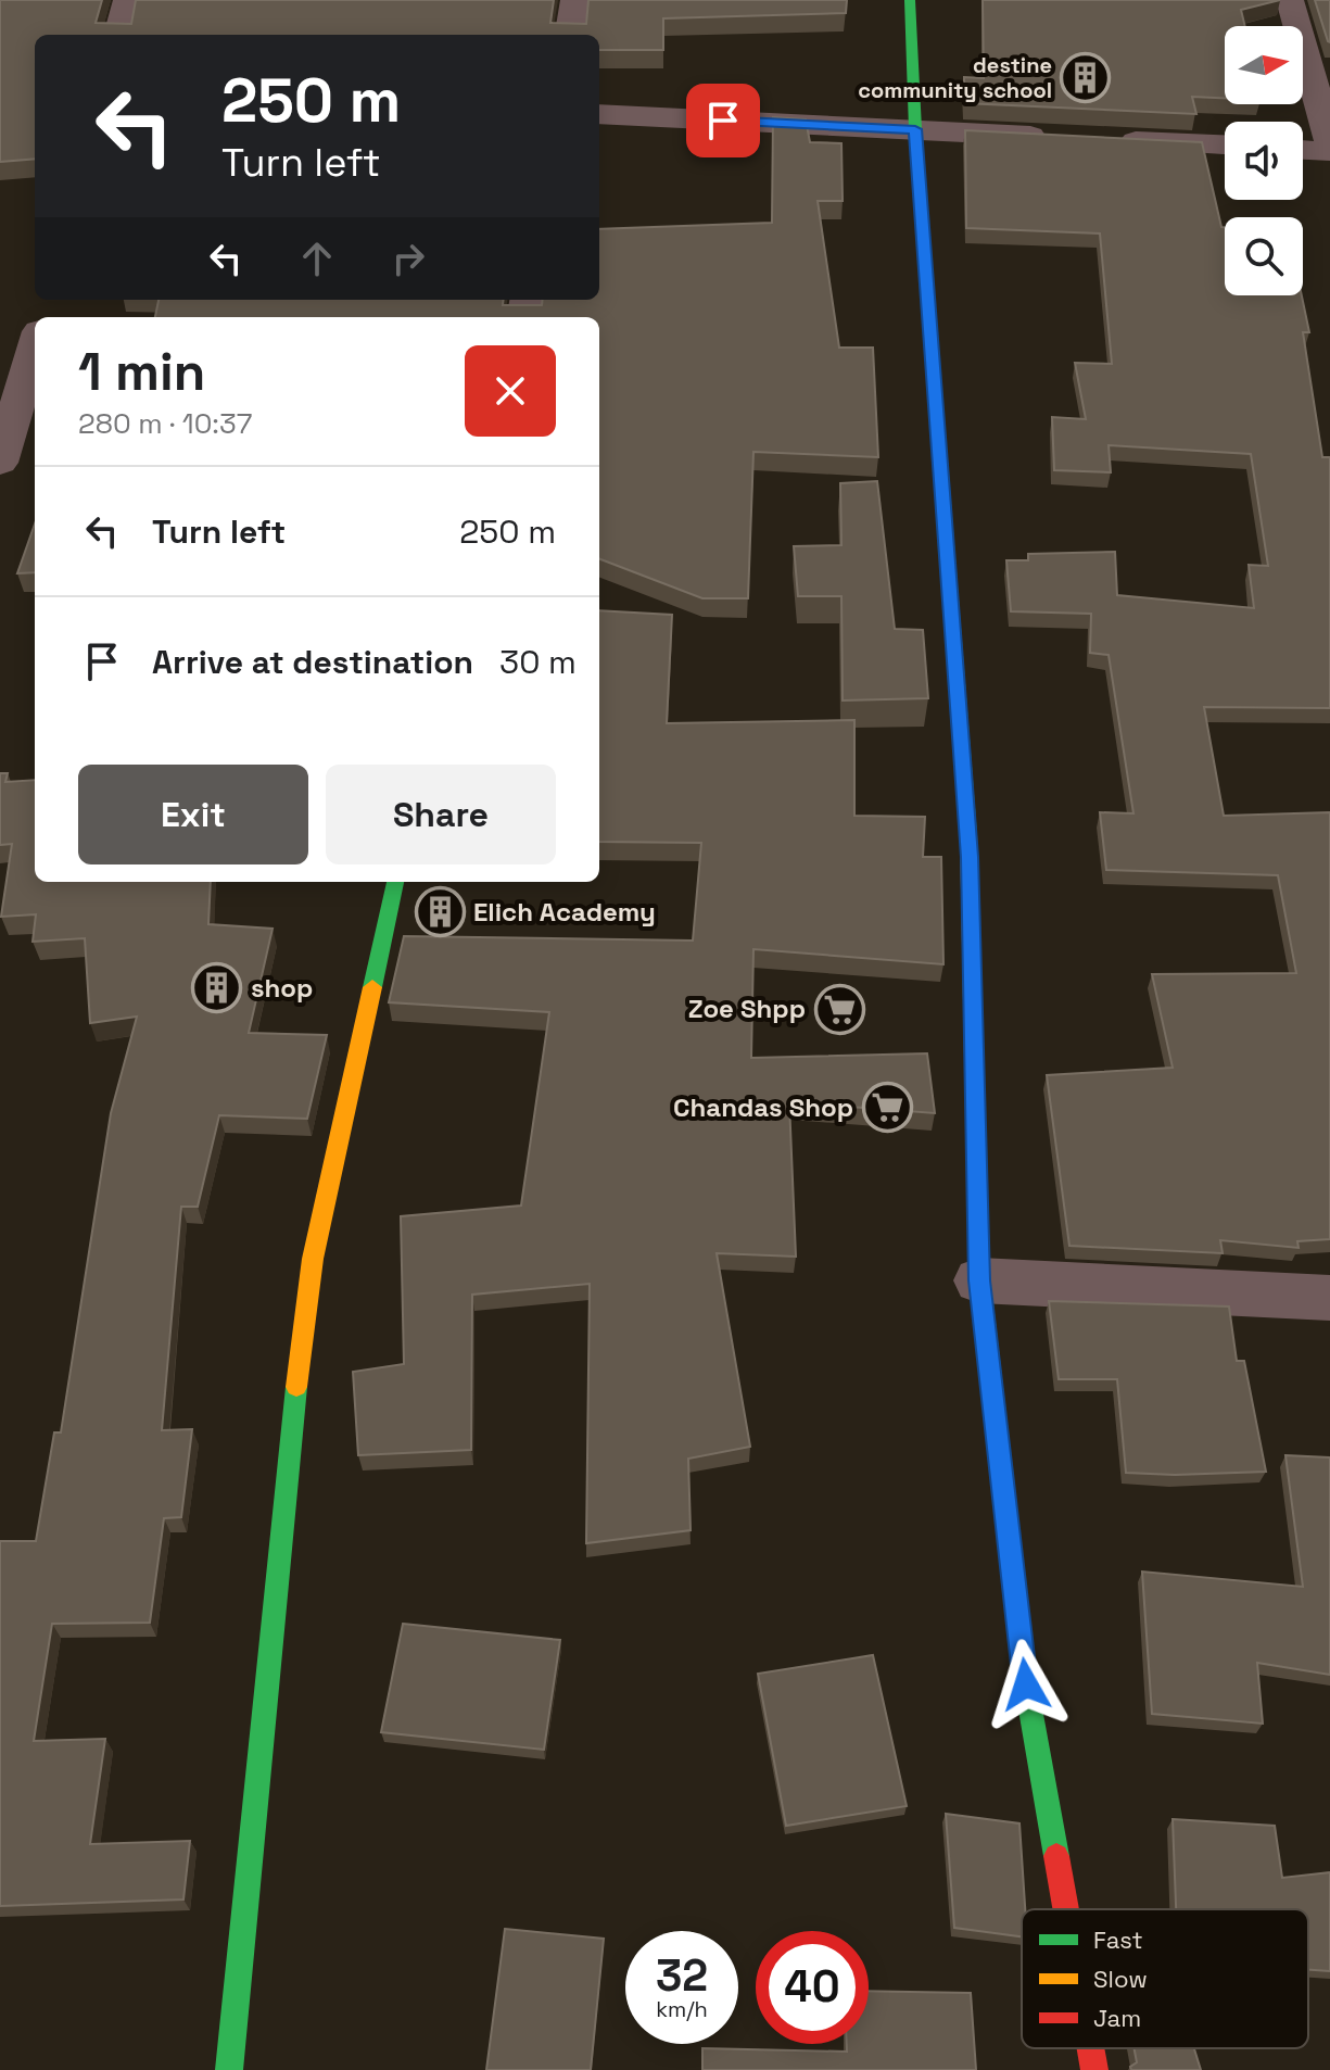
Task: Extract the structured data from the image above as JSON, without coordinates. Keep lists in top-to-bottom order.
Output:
{
  "places": {
    "building": ["destine community school", "Elich Academy", "shop"],
    "supermarket": ["Zoe Shpp", "Chandas Shop"]
  },
  "legend": ["Fast", "Slow", "Jam"],
  "north": "right",
  "page": {
    "turn": ["250 m", "Turn left"],
    "heading": ["1 min", "280 m · 10:37"],
    "list": [
      {
        "name": "Turn left",
        "value": "250 m"
      },
      {
        "name": "Arrive at destination",
        "value": "30 m"
      }
    ],
    "buttons": ["Exit", "Share"],
    "speed": "32 km/h",
    "limit": "40"
  }
}
